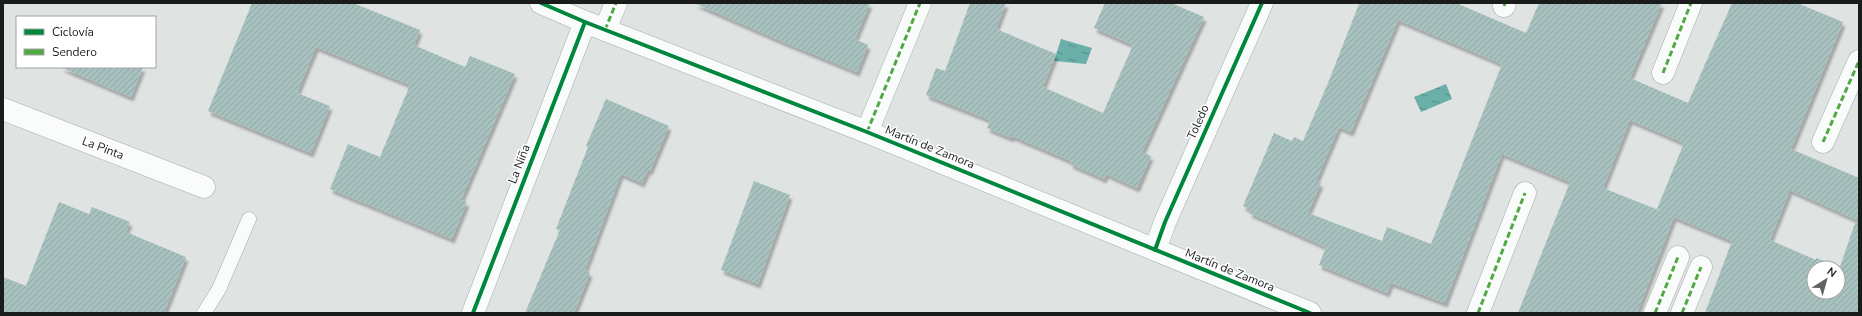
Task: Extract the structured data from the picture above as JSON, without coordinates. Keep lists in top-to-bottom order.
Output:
{
  "streets": {
    "street": [
      "Toledo",
      "Martín de Zamora",
      "La Pinta",
      "La Niña"
    ]
  },
  "crossings": [
    ["Toledo", "Martín de Zamora"],
    ["Martín de Zamora", "La Niña"]
  ],
  "legend": ["Ciclovía", "Sendero"],
  "north": "top right"
}
